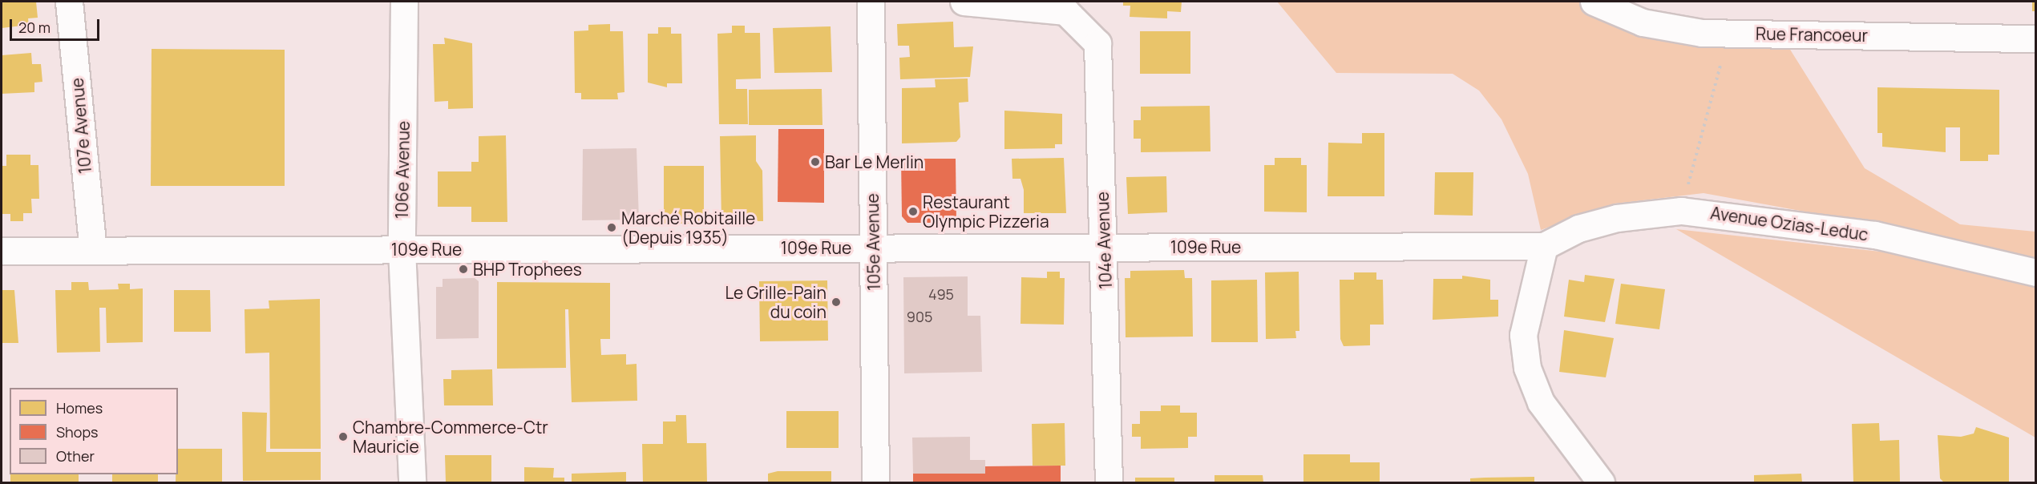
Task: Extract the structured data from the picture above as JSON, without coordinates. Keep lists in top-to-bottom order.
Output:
{
  "streets": {
    "street": [
      "Rue Francoeur",
      "107e Avenue",
      "106e Avenue",
      "Avenue Ozias-Leduc",
      "104e Avenue",
      "105e Avenue",
      "109e Rue"
    ]
  },
  "crossings": [
    ["107e Avenue", "109e Rue"],
    ["106e Avenue", "109e Rue"],
    ["Avenue Ozias-Leduc", "109e Rue"],
    ["104e Avenue", "109e Rue"],
    ["105e Avenue", "109e Rue"]
  ],
  "places": [
    "Bar Le Merlin",
    "Restaurant Olympic Pizzeria",
    "Marché Robitaille (Depuis 1935)",
    "BHP Trophees",
    "Le Grille-Pain du coin",
    "Chambre-Commerce-Ctr Mauricie"
  ],
  "house_numbers": ["495", "905"],
  "legend": ["Homes", "Shops", "Other"],
  "scale_bar": "20 m"
}
